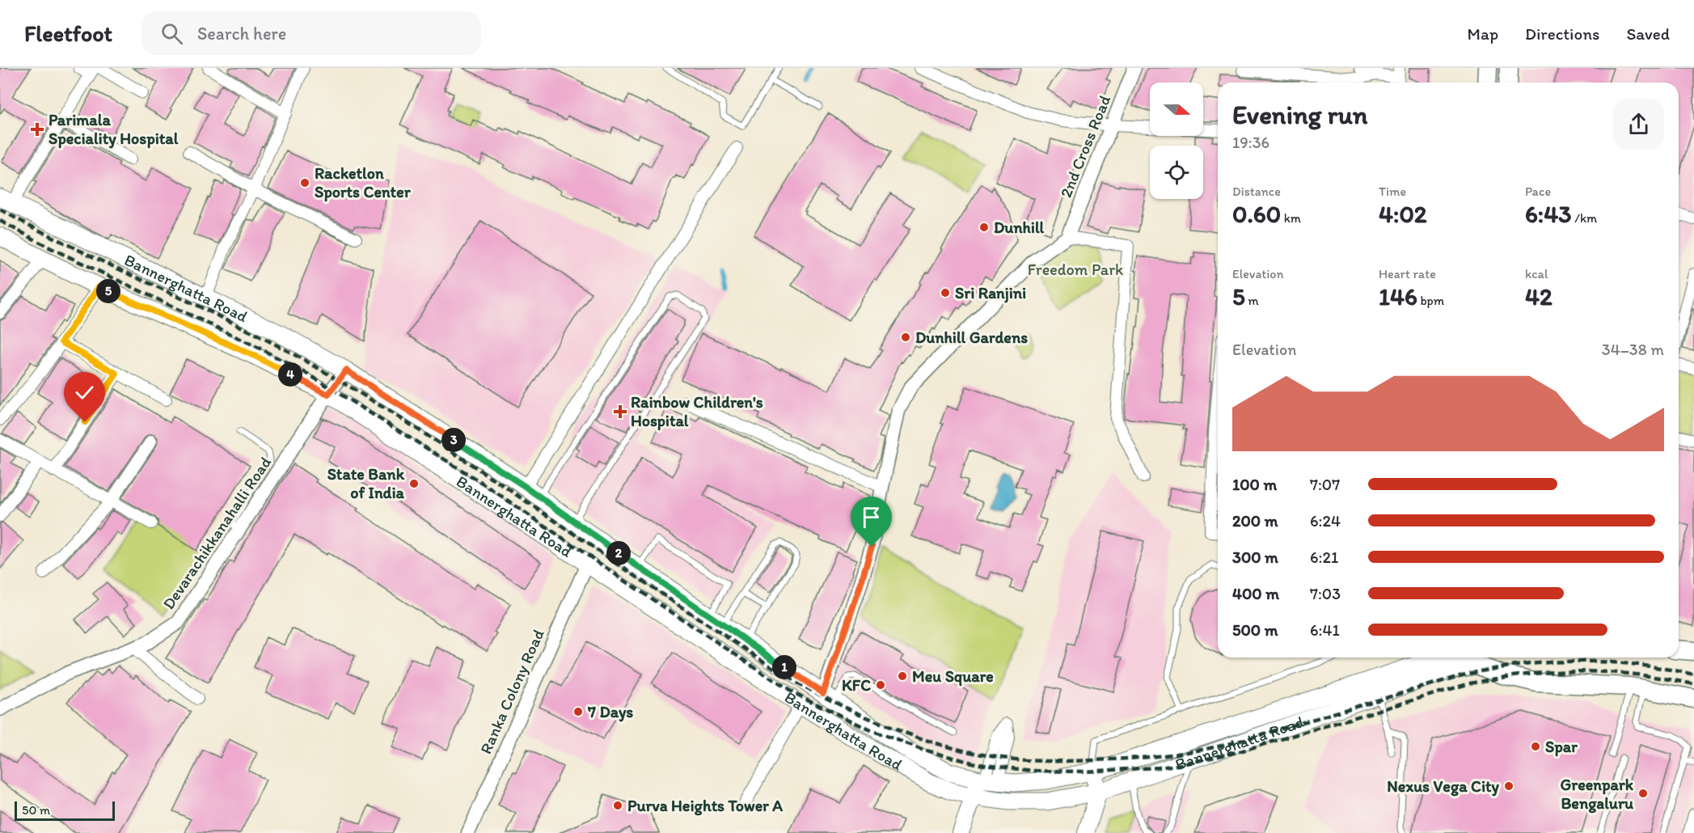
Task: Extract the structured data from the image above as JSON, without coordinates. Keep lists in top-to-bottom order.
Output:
{
  "streets": {
    "main road": ["Bannerghatta Road"],
    "street": ["2nd Cross Road", "Devarachikkanahalli Road", "Ranka Colony Road"]
  },
  "crossings": [
    ["Bannerghatta Road", "Devarachikkanahalli Road"],
    ["Bannerghatta Road", "Ranka Colony Road"]
  ],
  "parks": ["Freedom Park"],
  "places": {
    "health": ["Parimala Speciality Hospital", "Rainbow Children's Hospital"],
    "other": [
      "Racketlon Sports Center",
      "Dunhill",
      "Sri Ranjini",
      "Dunhill Gardens",
      "State Bank of India",
      "Meu Square",
      "KFC",
      "7 Days",
      "Spar",
      "Nexus Vega City",
      "Greenpark Bengaluru",
      "Purva Heights Tower A"
    ]
  },
  "scale_bar": "50 m",
  "north": "right",
  "page": {
    "header": "Fleetfoot",
    "search": "Search here",
    "nav": ["Map", "Directions", "Saved"],
    "heading": ["Evening run", "19:36"],
    "stats": [
      ["Distance", "0.60 km"],
      ["Time", "4:02"],
      ["Pace", "6:43 /km"],
      ["Elevation", "5 m"],
      ["Heart rate", "146 bpm"],
      ["kcal", "42"]
    ],
    "pins": [
      "5",
      "4",
      "3",
      "2",
      "1"
    ],
    "chart": ["Elevation", "34–38 m"],
    "list": [
      {
        "name": "100 m",
        "note": "7:07"
      },
      {
        "name": "200 m",
        "note": "6:24"
      },
      {
        "name": "300 m",
        "note": "6:21"
      },
      {
        "name": "400 m",
        "note": "7:03"
      },
      {
        "name": "500 m",
        "note": "6:41"
      }
    ],
    "scale": "50 m"
  }
}
